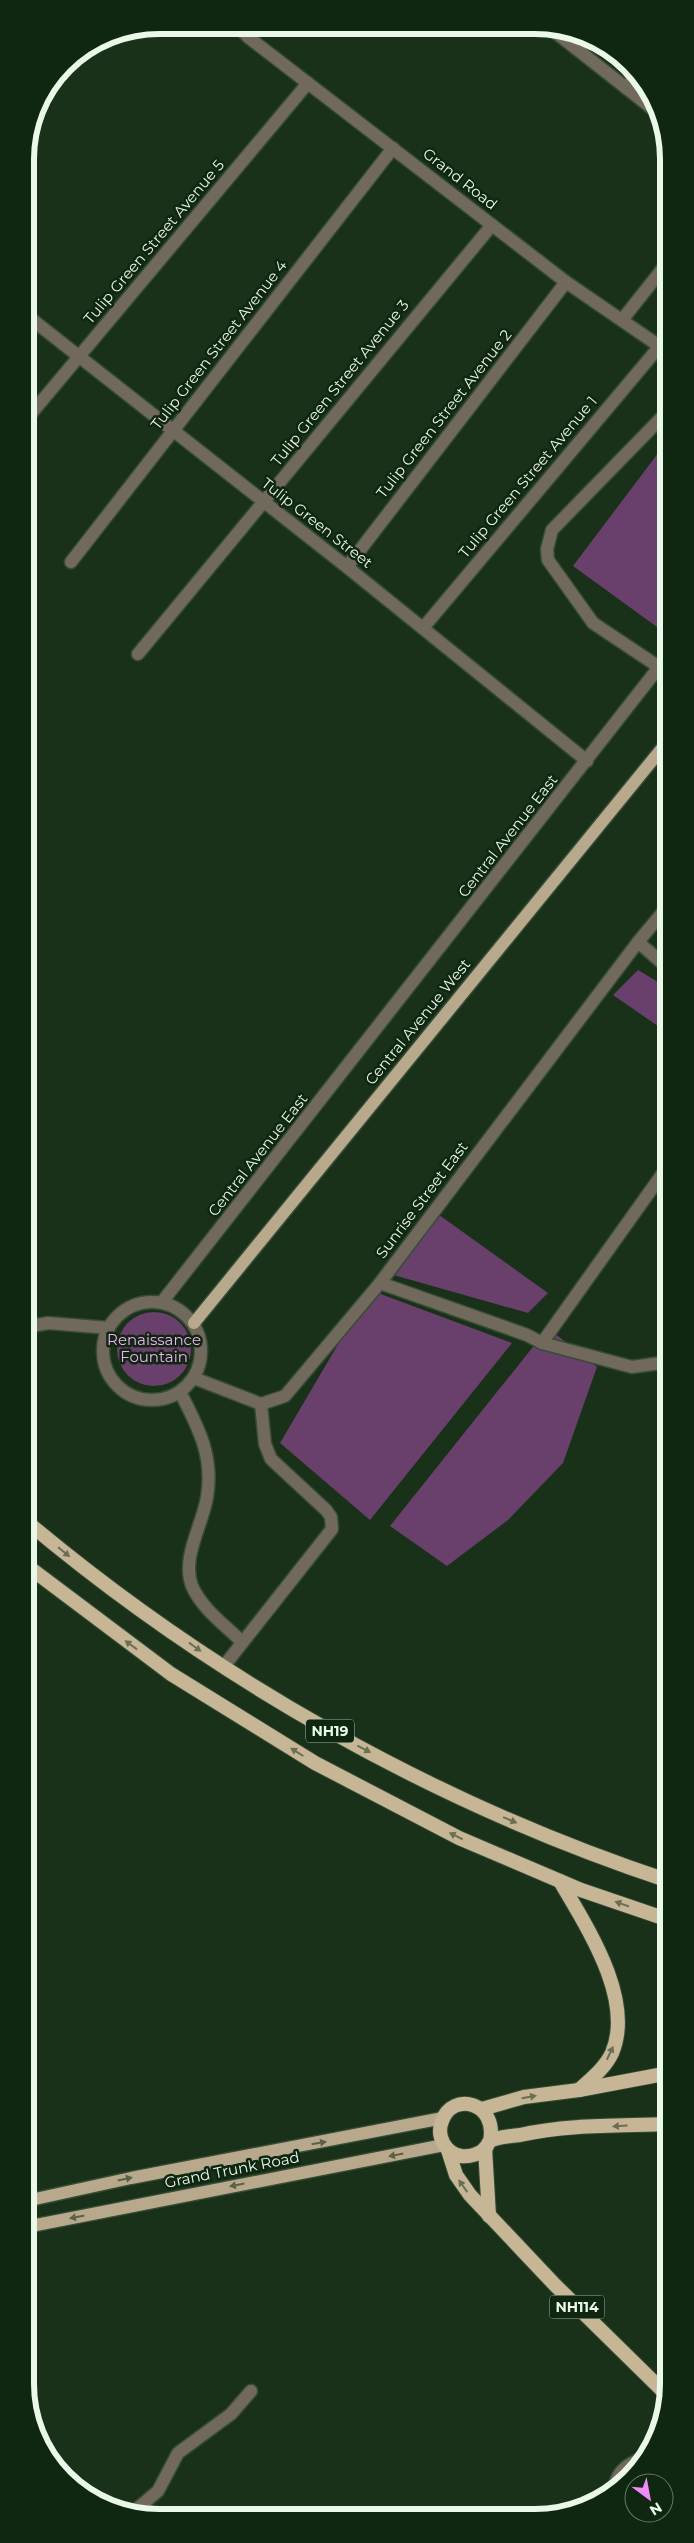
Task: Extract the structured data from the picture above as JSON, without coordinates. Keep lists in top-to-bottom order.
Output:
{
  "streets": {
    "highway": ["NH19", "NH114"],
    "main road": ["Central Avenue West", "Grand Trunk Road"],
    "street": [
      "Grand Road",
      "Tulip Green Street Avenue 5",
      "Tulip Green Street Avenue 4",
      "Tulip Green Street Avenue 3",
      "Tulip Green Street Avenue 2",
      "Tulip Green Street Avenue 1",
      "Tulip Green Street",
      "Central Avenue East",
      "Sunrise Street East"
    ]
  },
  "crossings": [
    ["Grand Road", "Tulip Green Street Avenue 5"],
    ["Grand Road", "Tulip Green Street Avenue 4"],
    ["Grand Road", "Tulip Green Street Avenue 3"],
    ["Grand Road", "Tulip Green Street Avenue 2"],
    ["Tulip Green Street Avenue 5", "Tulip Green Street"],
    ["Tulip Green Street Avenue 4", "Tulip Green Street"],
    ["Tulip Green Street Avenue 3", "Tulip Green Street"],
    ["Tulip Green Street Avenue 2", "Tulip Green Street"],
    ["Tulip Green Street Avenue 1", "Tulip Green Street"],
    ["Tulip Green Street", "Central Avenue East"],
    ["Central Avenue East", "Central Avenue West"],
    ["Grand Trunk Road", "NH114"]
  ],
  "parks": ["Renaissance Fountain"],
  "north": "bottom right"
}
